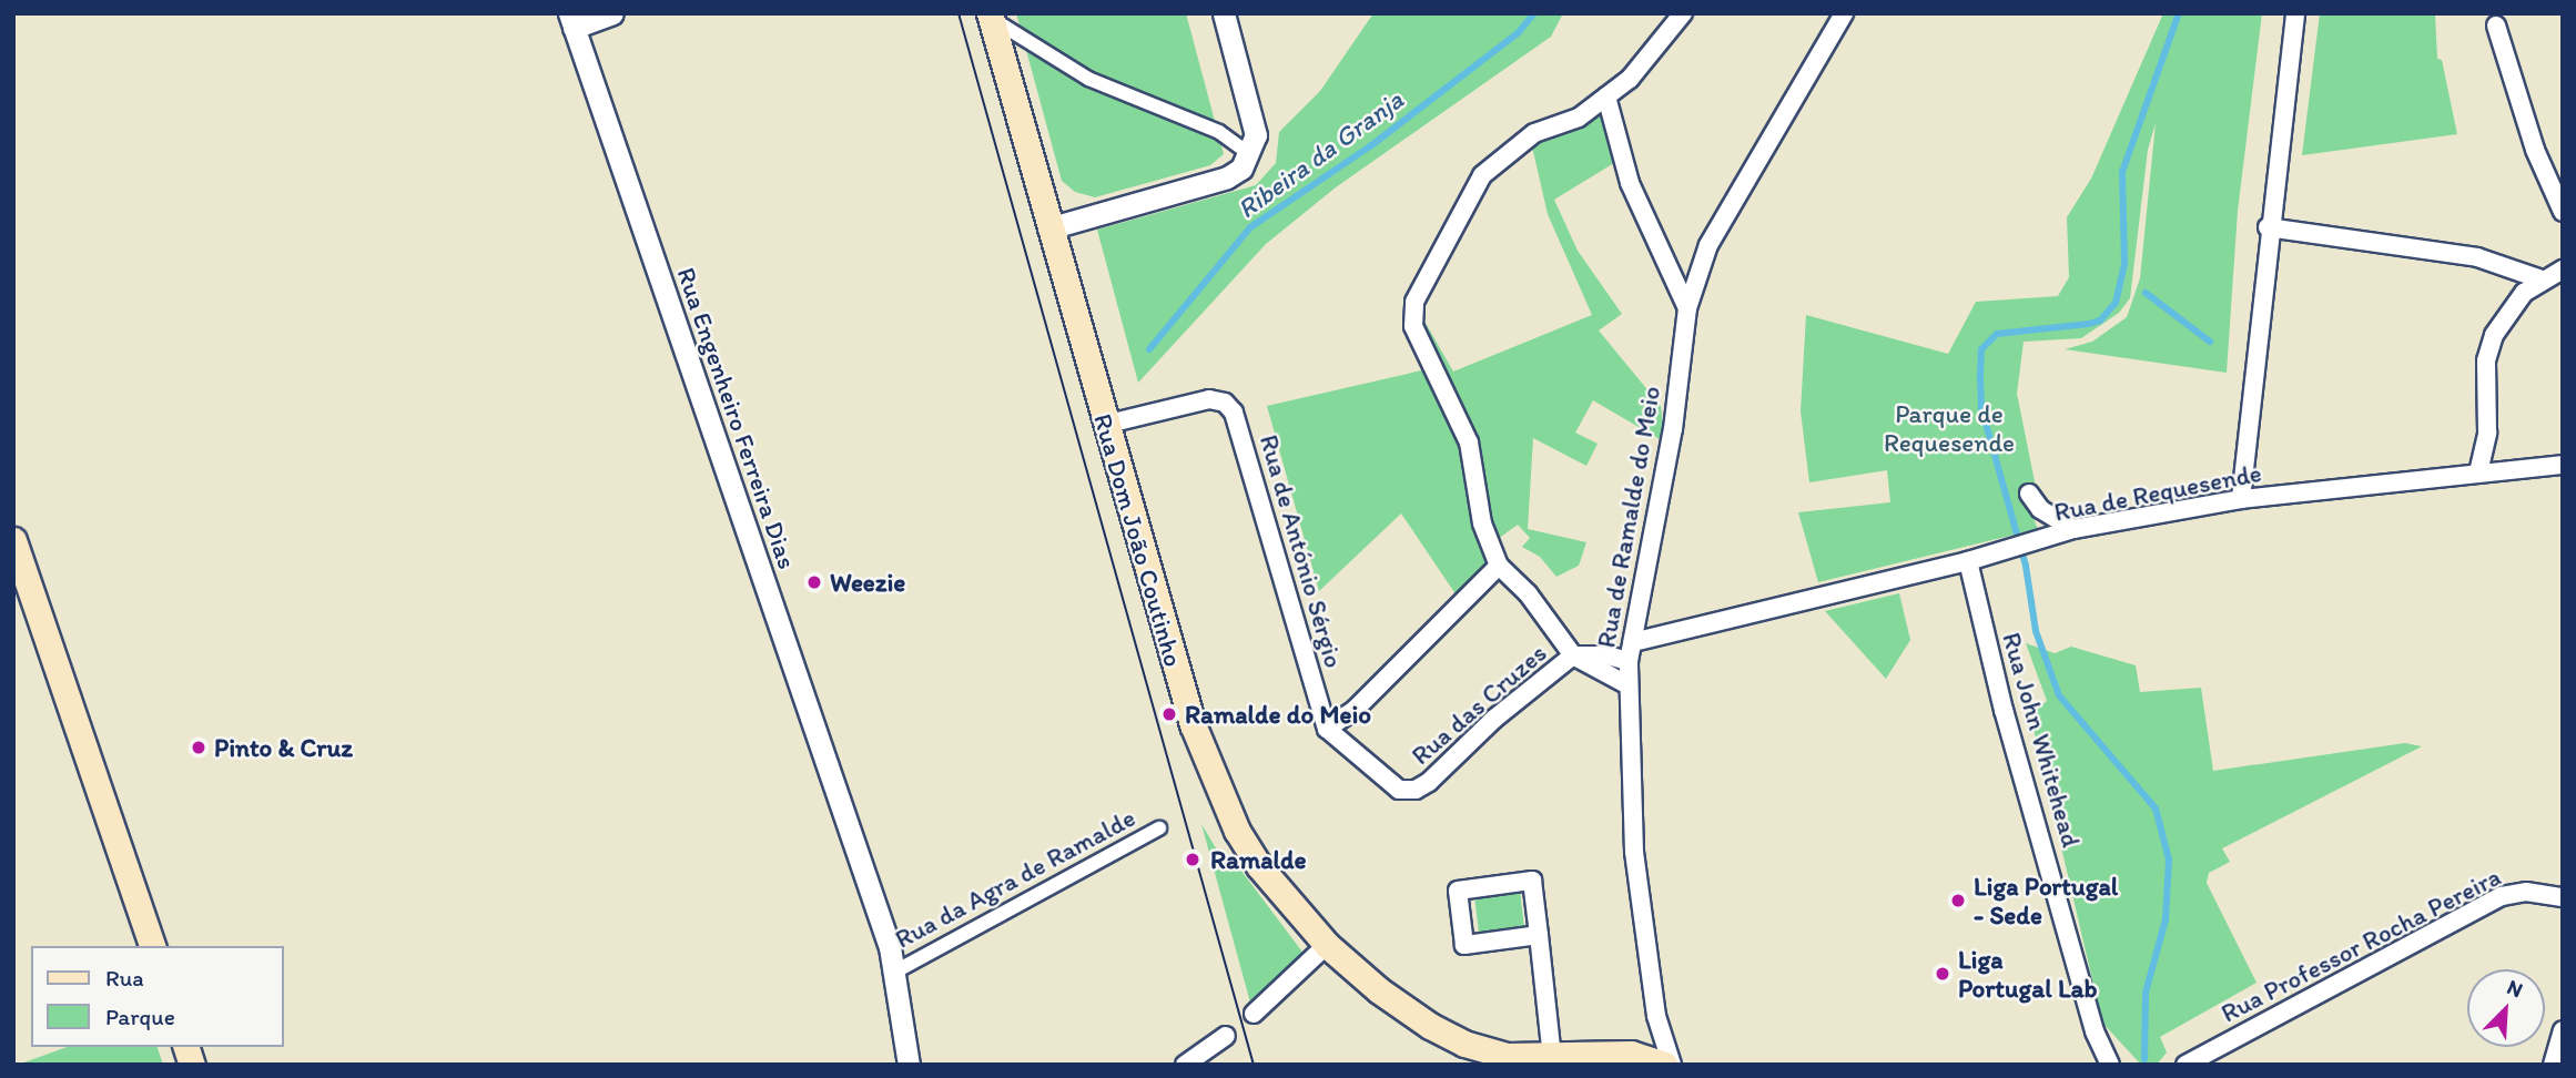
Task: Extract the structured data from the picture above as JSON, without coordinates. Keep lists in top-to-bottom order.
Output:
{
  "streets": {
    "main road": ["Rua Dom João Coutinho"],
    "street": [
      "Rua Engenheiro Ferreira Dias",
      "Rua de Requesende",
      "Rua de Ramalde do Meio",
      "Rua de António Sérgio",
      "Rua das Cruzes",
      "Rua John Whitehead",
      "Rua da Agra de Ramalde",
      "Rua Professor Rocha Pereira"
    ]
  },
  "crossings": [
    ["Rua Engenheiro Ferreira Dias", "Rua da Agra de Ramalde"],
    ["Rua de Requesende", "Rua de Ramalde do Meio"],
    ["Rua de Requesende", "Rua John Whitehead"],
    ["Rua de Ramalde do Meio", "Rua das Cruzes"],
    ["Rua Dom João Coutinho", "Rua de António Sérgio"],
    ["Rua de António Sérgio", "Rua das Cruzes"]
  ],
  "water": ["Ribeira da Granja"],
  "parks": ["Parque de Requesende"],
  "places": [
    "Weezie",
    "Ramalde do Meio",
    "Pinto & Cruz",
    "Ramalde",
    "Liga Portugal - Sede",
    "Liga Portugal Lab"
  ],
  "legend": ["Rua", "Parque"],
  "north": "top right"
}
